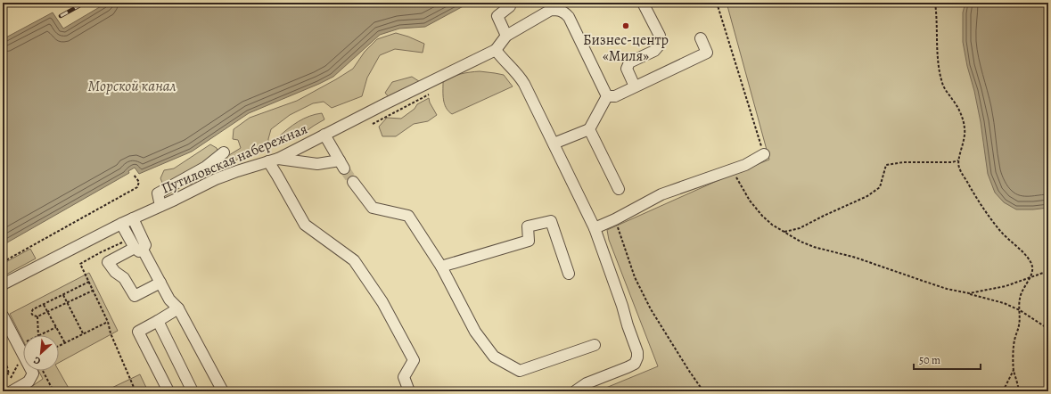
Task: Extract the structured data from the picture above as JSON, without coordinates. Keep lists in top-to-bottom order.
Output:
{
  "streets": {
    "street": ["Путиловская набережная"]
  },
  "water": ["Морской канал"],
  "places": ["Бизнес-центр «Миля»"],
  "scale_bar": "50 m",
  "north": "bottom left"
}
